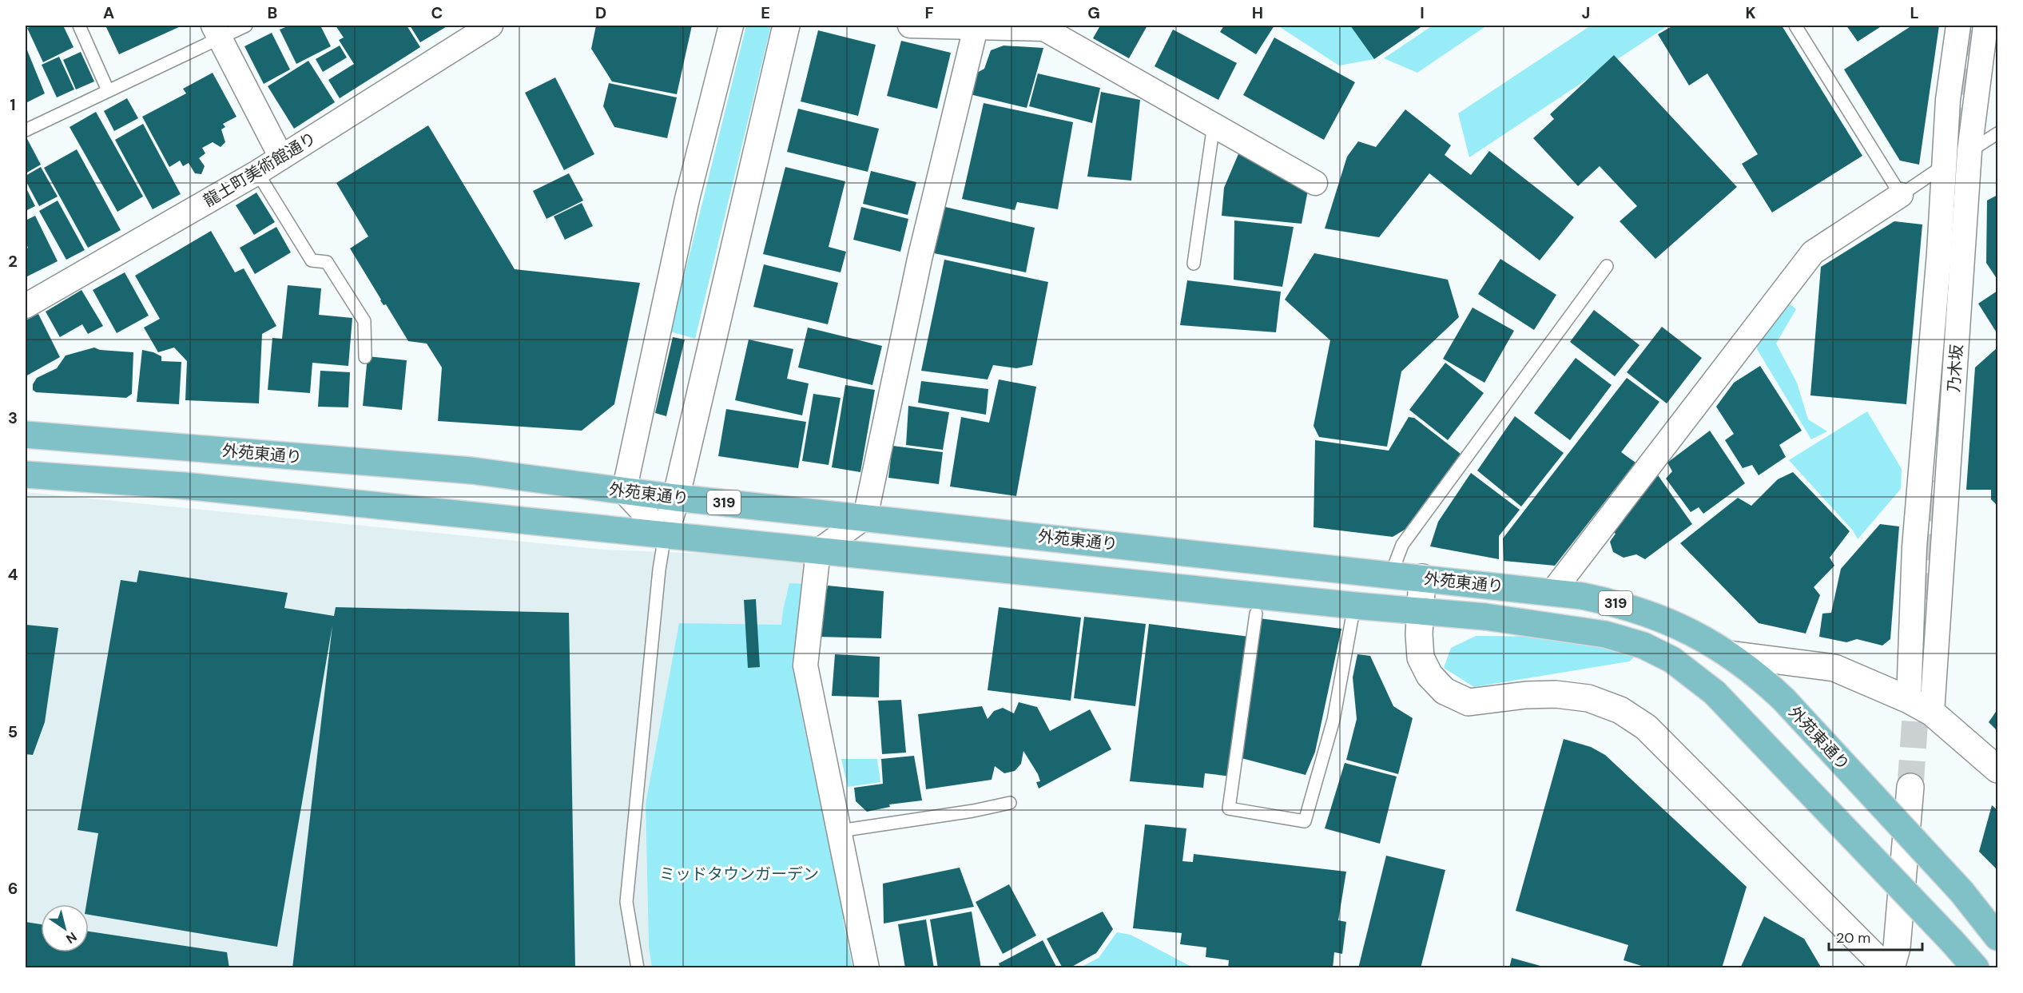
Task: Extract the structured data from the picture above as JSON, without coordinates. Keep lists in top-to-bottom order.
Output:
{
  "streets": {
    "main road": ["外苑東通り", "319"],
    "street": ["龍土町美術館通り", "乃木坂"]
  },
  "parks": ["ミッドタウンガーデン"],
  "scale_bar": "20 m",
  "north": "bottom right",
  "grid": {
    "columns": [
      "A",
      "B",
      "C",
      "D",
      "E",
      "F",
      "G",
      "H",
      "I",
      "J",
      "K",
      "L"
    ],
    "rows": [
      "1",
      "2",
      "3",
      "4",
      "5",
      "6"
    ]
  }
}
